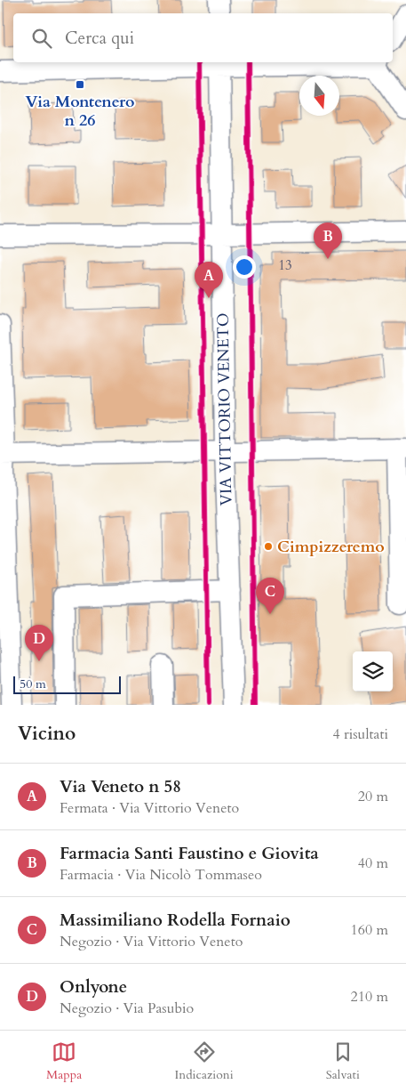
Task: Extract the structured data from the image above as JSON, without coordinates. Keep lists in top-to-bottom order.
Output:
{
  "streets": {
    "street": ["VIA VITTORIO VENETO"]
  },
  "places": {
    "transit": ["Via Montenero n 26"],
    "other": ["Cimpizzeremo"]
  },
  "house_numbers": ["13"],
  "scale_bar": "50 m",
  "north": "bottom",
  "page": {
    "search": "Cerca qui",
    "pins": [
      "B",
      "A",
      "C",
      "D"
    ],
    "scale": "50 m",
    "heading": ["Vicino", "4 risultati"],
    "list": [
      {
        "mark": "A",
        "name": "Via Veneto n 58",
        "note": "Fermata · Via Vittorio Veneto",
        "value": "20 m"
      },
      {
        "mark": "B",
        "name": "Farmacia Santi Faustino e Giovita",
        "note": "Farmacia · Via Nicolò Tommaseo",
        "value": "40 m"
      },
      {
        "mark": "C",
        "name": "Massimiliano Rodella Fornaio",
        "note": "Negozio · Via Vittorio Veneto",
        "value": "160 m"
      },
      {
        "mark": "D",
        "name": "Onlyone",
        "note": "Negozio · Via Pasubio",
        "value": "210 m"
      }
    ],
    "nav": ["Mappa", "Indicazioni", "Salvati"]
  }
}
